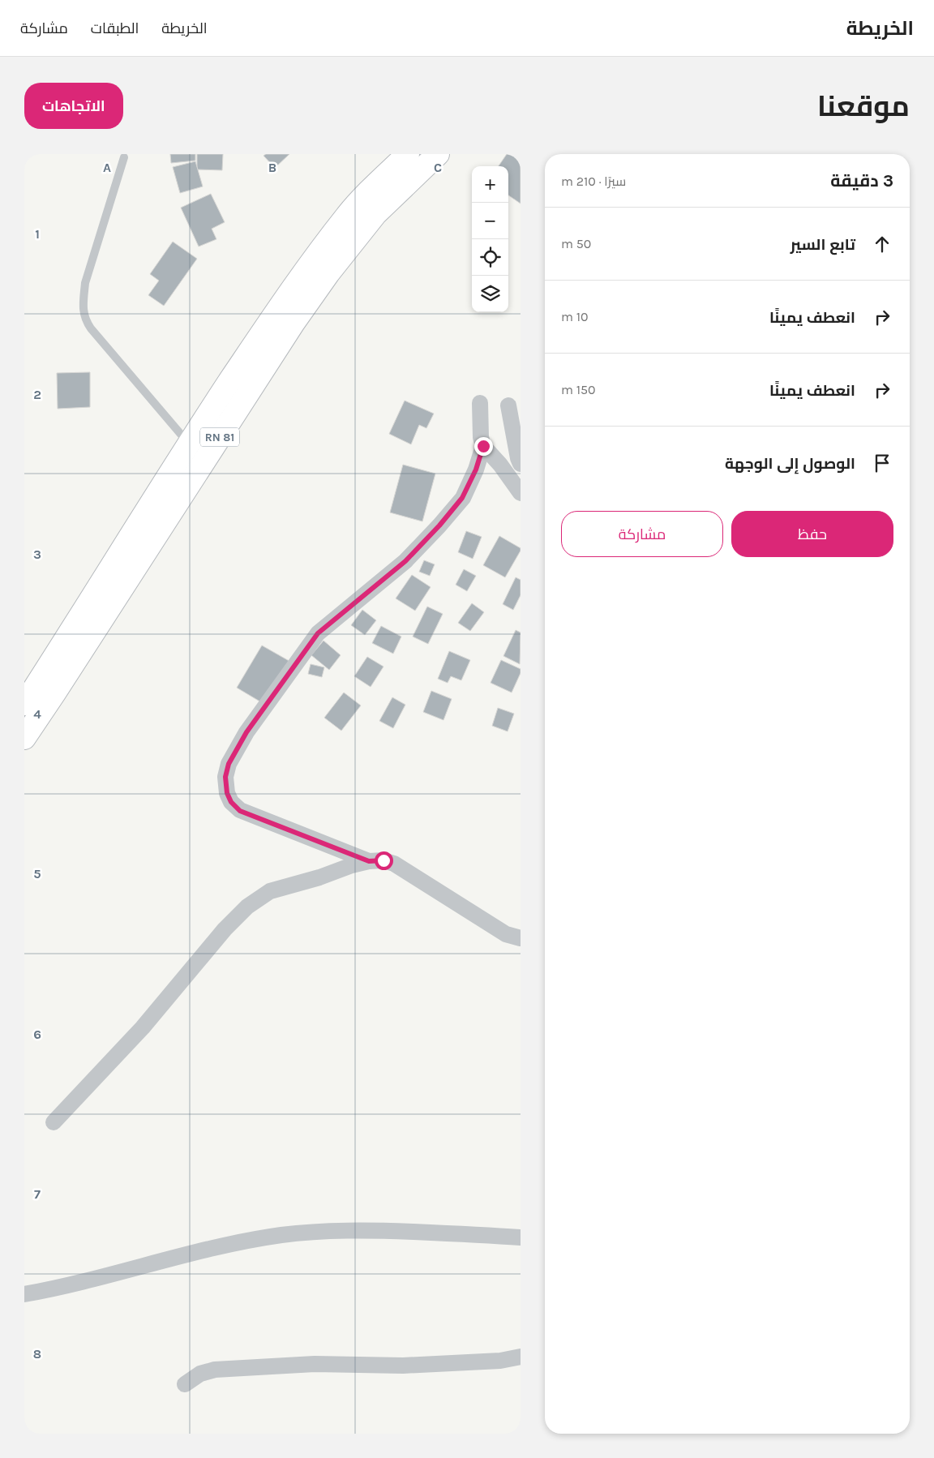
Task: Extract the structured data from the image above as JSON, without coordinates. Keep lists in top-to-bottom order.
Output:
{
  "streets": {
    "main road": ["RN 81"]
  },
  "page": {
    "header": "الخريطة",
    "nav": ["الخريطة", "الطبقات", "مشاركة"],
    "title": "موقعنا",
    "buttons": [
      "الاتجاهات",
      ["حفظ", "مشاركة"]
    ],
    "heading": ["3 دقيقة", "سيرًا · 210 m"],
    "map_buttons": ["+", "−"],
    "list": [
      ["تابع السير", "50 m"],
      ["انعطف يمينًا", "10 m"],
      ["انعطف يمينًا", "150 m"],
      "الوصول إلى الوجهة"
    ]
  },
  "grid": {
    "columns": ["A", "B", "C"],
    "rows": [
      "1",
      "2",
      "3",
      "4",
      "5",
      "6",
      "7",
      "8"
    ]
  }
}
